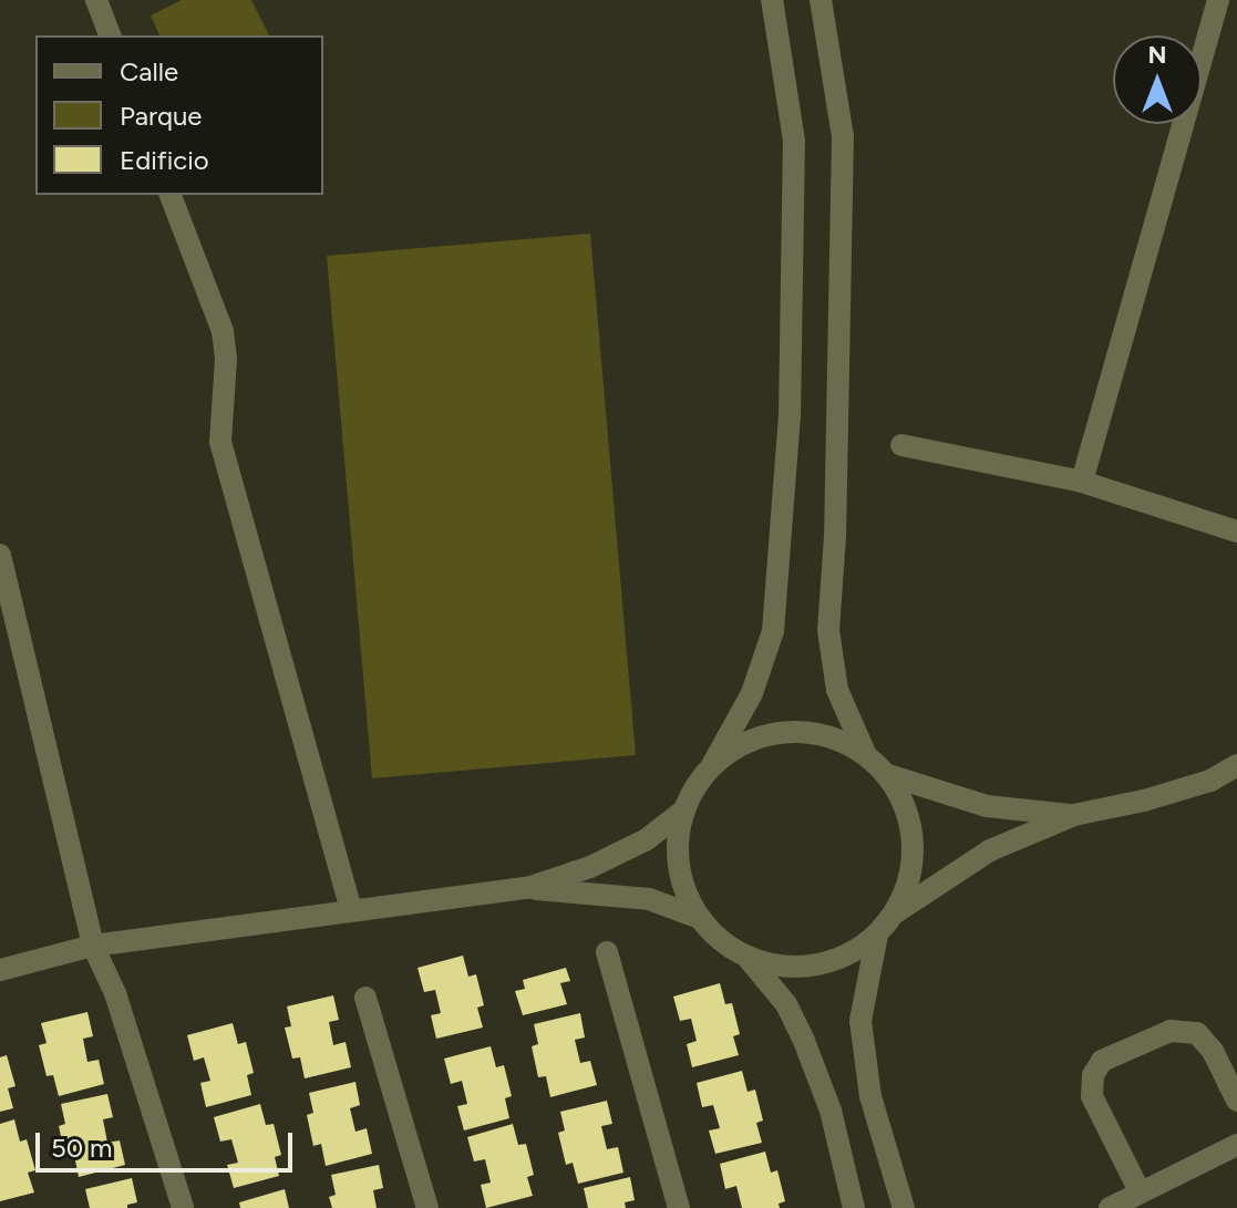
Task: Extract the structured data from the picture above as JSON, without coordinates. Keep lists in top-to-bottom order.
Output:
{
  "legend": ["Calle", "Parque", "Edificio"],
  "scale_bar": "50 m",
  "north": "top"
}
